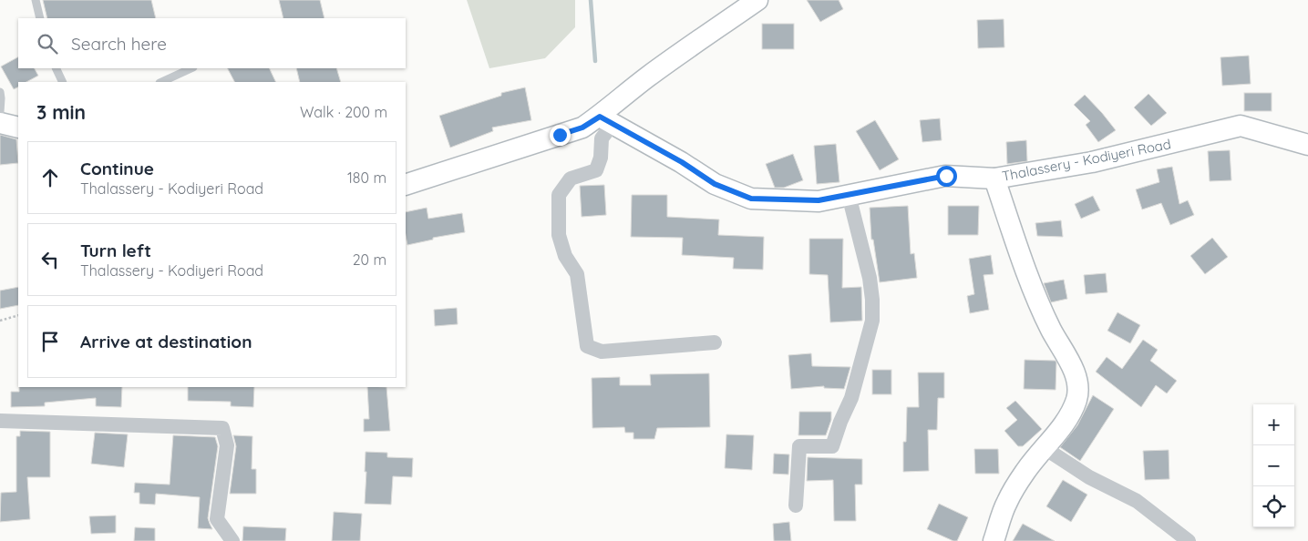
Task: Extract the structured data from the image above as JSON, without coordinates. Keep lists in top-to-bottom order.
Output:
{
  "streets": {
    "main road": ["Thalassery - Kodiyeri Road"]
  },
  "page": {
    "search": "Search here",
    "heading": ["3 min", "Walk · 200 m"],
    "list": [
      ["Continue", "Thalassery - Kodiyeri Road", "180 m"],
      ["Turn left", "Thalassery - Kodiyeri Road", "20 m"],
      "Arrive at destination"
    ],
    "map_buttons": ["+", "−"]
  }
}
